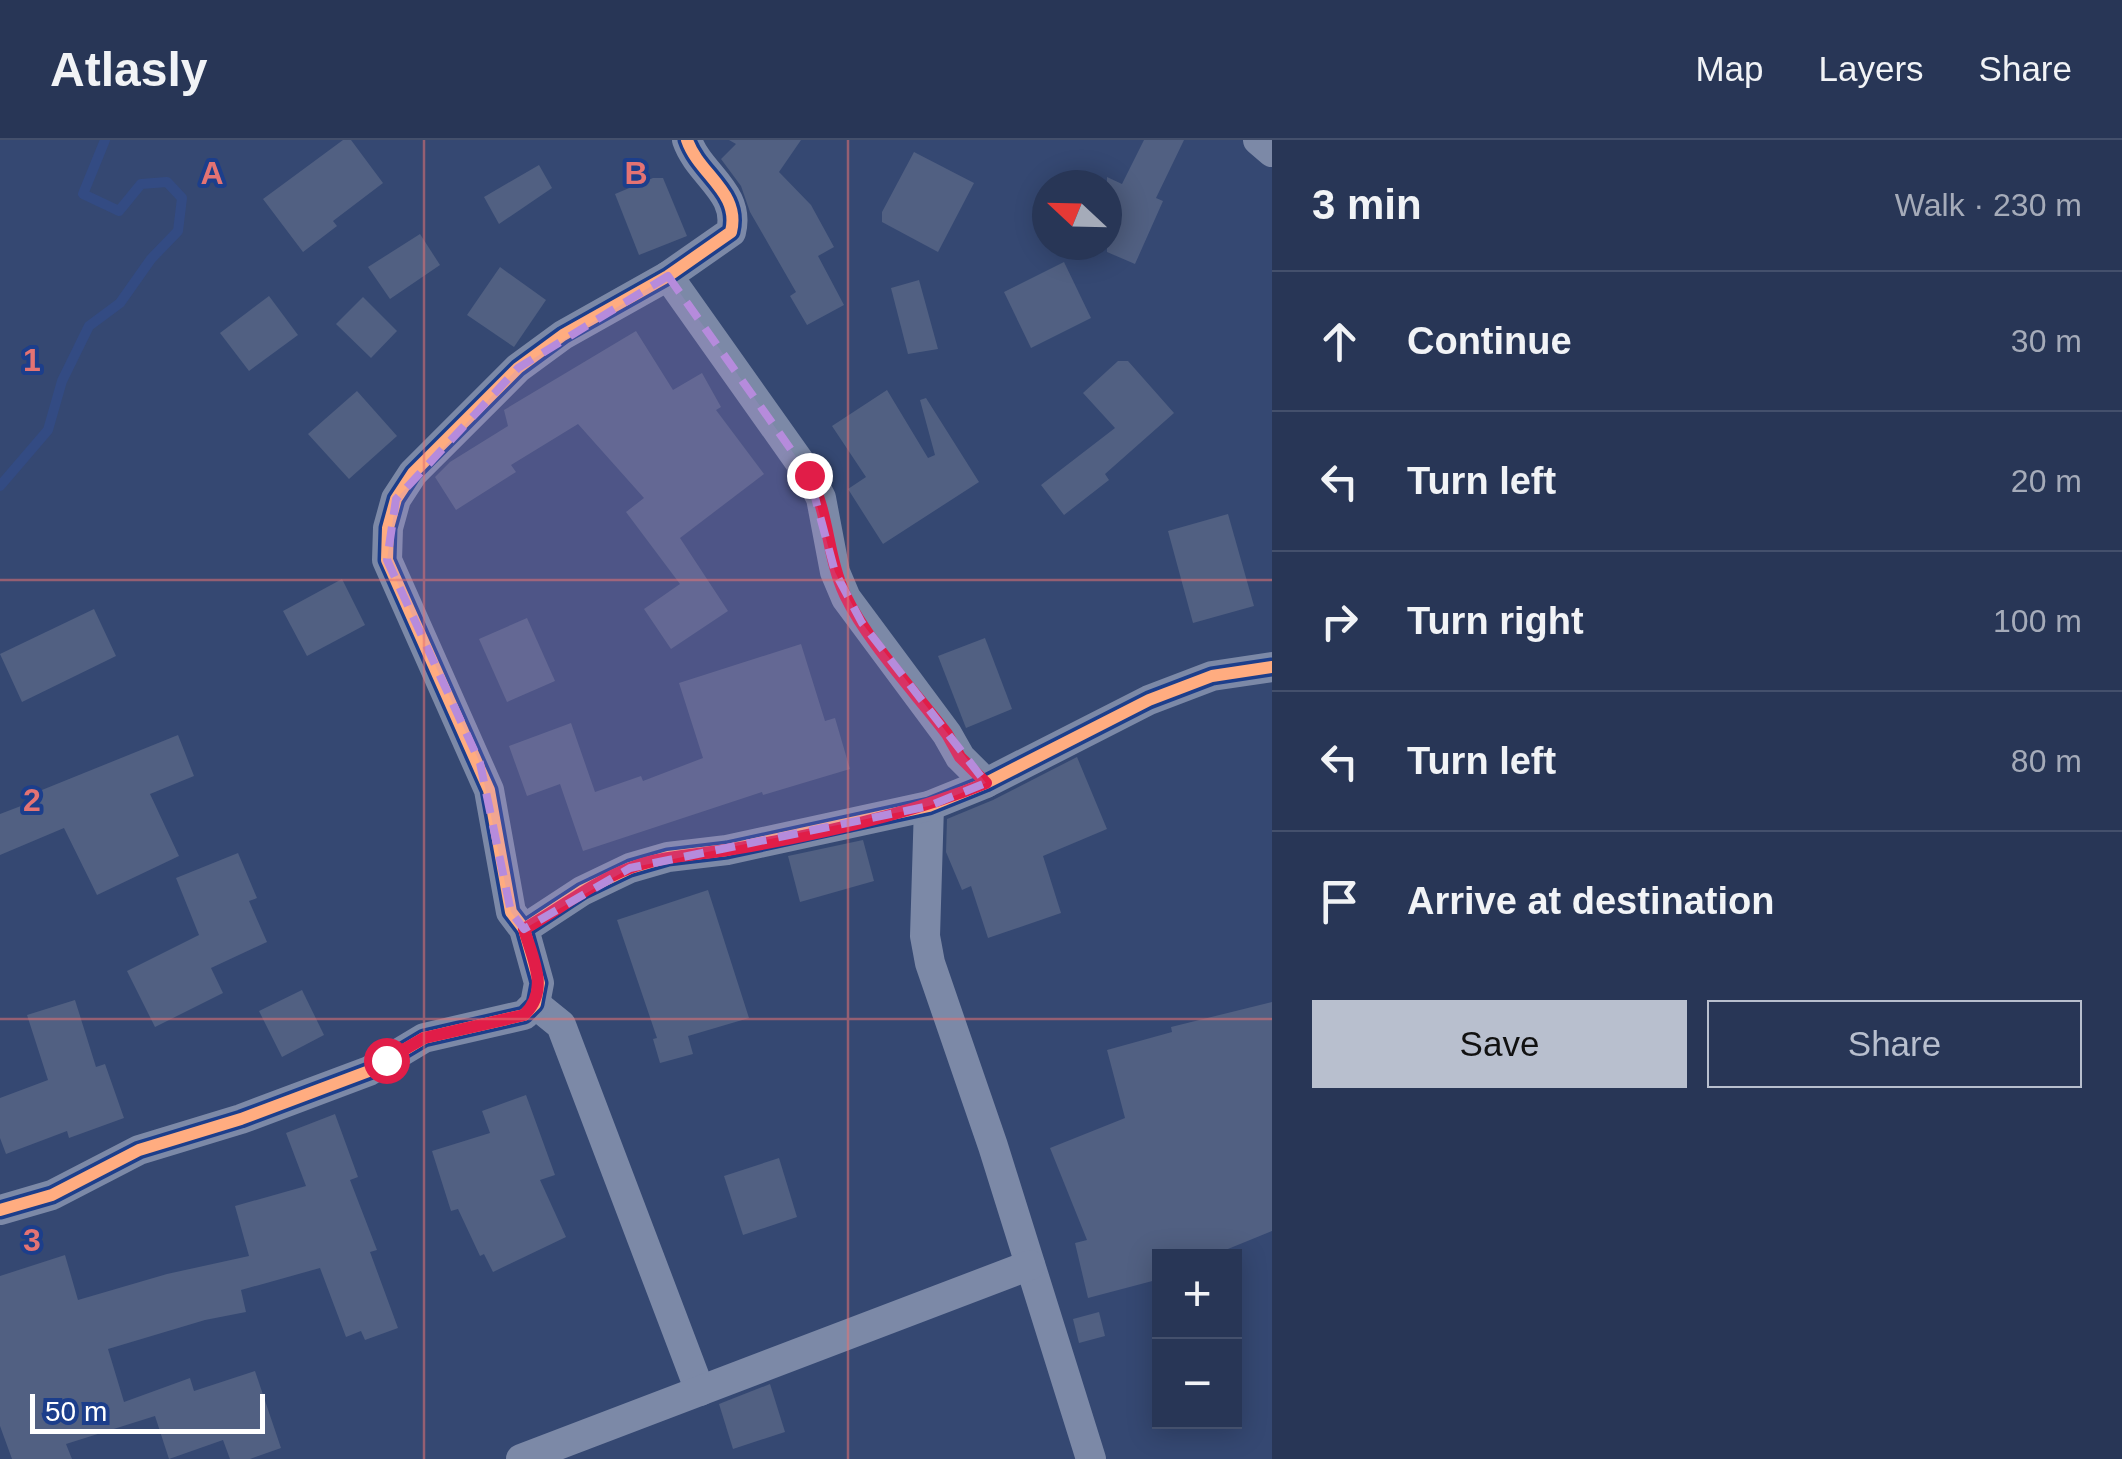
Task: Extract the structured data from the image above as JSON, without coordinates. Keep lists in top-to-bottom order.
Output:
{
  "scale_bar": "50 m",
  "north": "left",
  "page": {
    "header": "Atlasly",
    "nav": ["Map", "Layers", "Share"],
    "heading": ["3 min", "Walk · 230 m"],
    "list": [
      ["Continue", "30 m"],
      ["Turn left", "20 m"],
      ["Turn right", "100 m"],
      ["Turn left", "80 m"],
      "Arrive at destination"
    ],
    "buttons": ["Save", "Share"],
    "map_buttons": ["+", "−"],
    "scale": "50 m"
  },
  "grid": {
    "columns": ["A", "B"],
    "rows": ["1", "2", "3"]
  }
}
